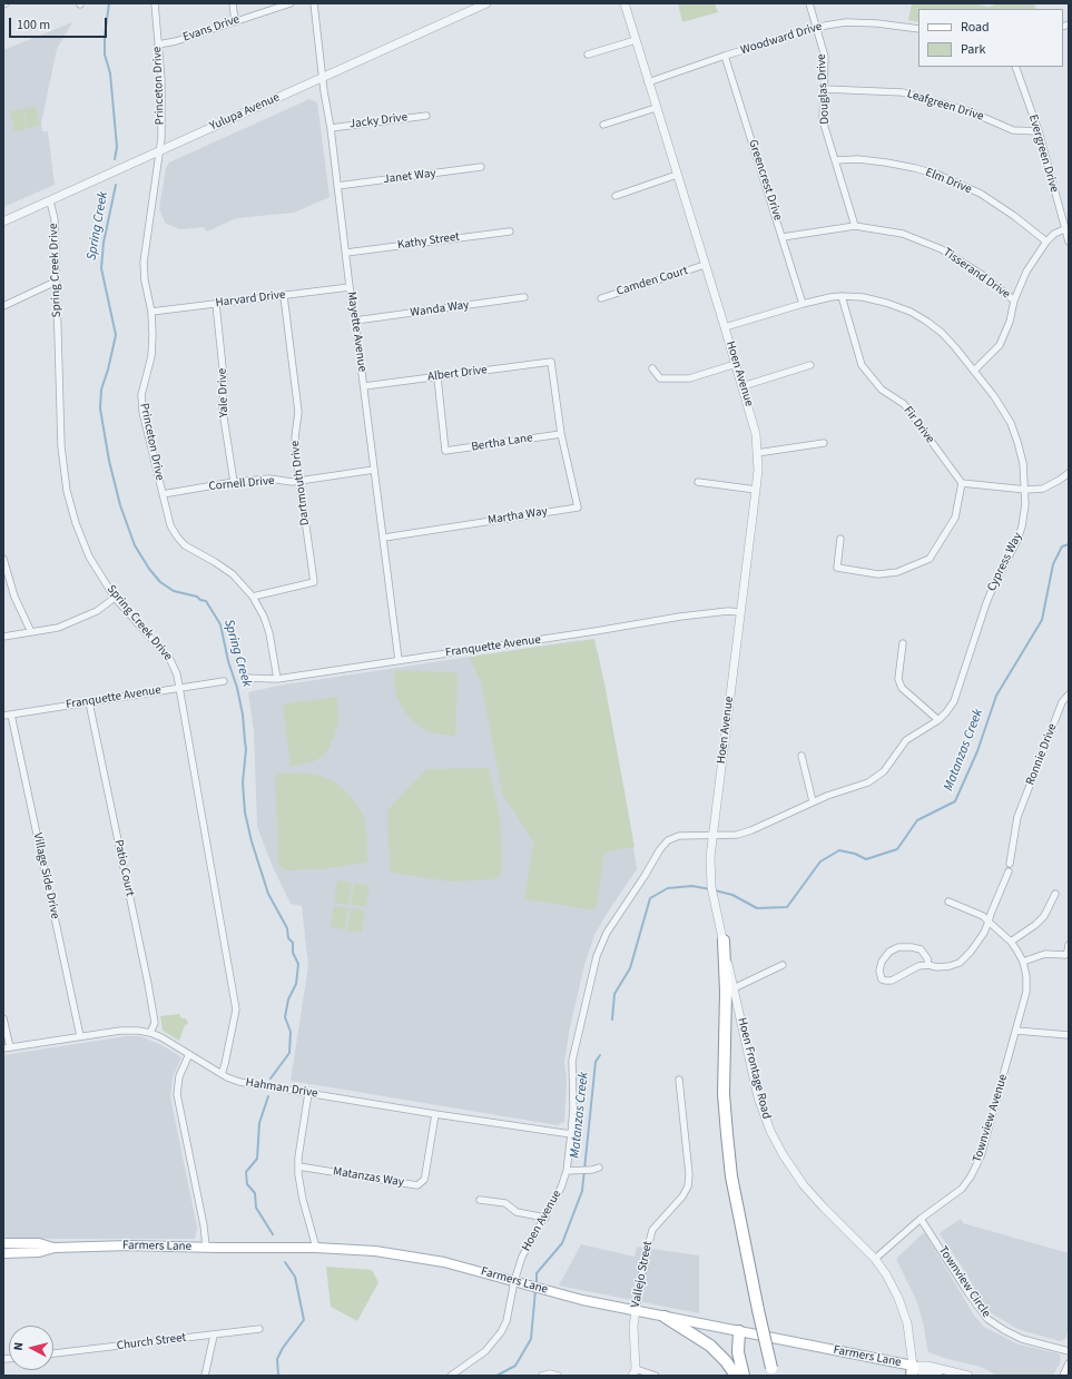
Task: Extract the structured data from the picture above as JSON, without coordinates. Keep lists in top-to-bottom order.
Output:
{
  "streets": {
    "main road": ["Farmers Lane"],
    "street": [
      "Evans Drive",
      "Woodward Drive",
      "Princeton Drive",
      "Douglas Drive",
      "Leafgreen Drive",
      "Yulupa Avenue",
      "Jacky Drive",
      "Evergreen Drive",
      "Janet Way",
      "Greencrest Drive",
      "Elm Drive",
      "Kathy Street",
      "Spring Creek Drive",
      "Tisserand Drive",
      "Camden Court",
      "Harvard Drive",
      "Wanda Way",
      "Mayette Avenue",
      "Albert Drive",
      "Hoen Avenue",
      "Yale Drive",
      "Fir Drive",
      "Bertha Lane",
      "Dartmouth Drive",
      "Cornell Drive",
      "Martha Way",
      "Cypress Way",
      "Franquette Avenue",
      "Ronnie Drive",
      "Patio Court",
      "Village Side Drive",
      "Hoen Frontage Road",
      "Hahman Drive",
      "Townview Avenue",
      "Matanzas Way",
      "Vallejo Street",
      "Townview Circle",
      "Church Street"
    ]
  },
  "crossings": [
    ["Evans Drive", "Princeton Drive"],
    ["Woodward Drive", "Douglas Drive"],
    ["Woodward Drive", "Greencrest Drive"],
    ["Woodward Drive", "Hoen Avenue"],
    ["Princeton Drive", "Yulupa Avenue"],
    ["Princeton Drive", "Harvard Drive"],
    ["Princeton Drive", "Dartmouth Drive"],
    ["Princeton Drive", "Cornell Drive"],
    ["Princeton Drive", "Franquette Avenue"],
    ["Douglas Drive", "Leafgreen Drive"],
    ["Douglas Drive", "Elm Drive"],
    ["Douglas Drive", "Tisserand Drive"],
    ["Leafgreen Drive", "Evergreen Drive"],
    ["Yulupa Avenue", "Spring Creek Drive"],
    ["Yulupa Avenue", "Mayette Avenue"],
    ["Jacky Drive", "Mayette Avenue"],
    ["Janet Way", "Mayette Avenue"],
    ["Greencrest Drive", "Tisserand Drive"],
    ["Greencrest Drive", "Cypress Way"],
    ["Kathy Street", "Mayette Avenue"],
    ["Spring Creek Drive", "Franquette Avenue"],
    ["Spring Creek Drive", "Hahman Drive"],
    ["Camden Court", "Hoen Avenue"],
    ["Harvard Drive", "Mayette Avenue"],
    ["Harvard Drive", "Yale Drive"],
    ["Harvard Drive", "Dartmouth Drive"],
    ["Wanda Way", "Mayette Avenue"],
    ["Mayette Avenue", "Albert Drive"],
    ["Mayette Avenue", "Cornell Drive"],
    ["Mayette Avenue", "Martha Way"],
    ["Mayette Avenue", "Franquette Avenue"],
    ["Albert Drive", "Bertha Lane"],
    ["Albert Drive", "Martha Way"],
    ["Hoen Avenue", "Cypress Way"],
    ["Hoen Avenue", "Franquette Avenue"],
    ["Hoen Avenue", "Hoen Frontage Road"],
    ["Hoen Avenue", "Hahman Drive"],
    ["Hoen Avenue", "Farmers Lane"],
    ["Yale Drive", "Cornell Drive"],
    ["Fir Drive", "Cypress Way"],
    ["Bertha Lane", "Martha Way"],
    ["Dartmouth Drive", "Cornell Drive"],
    ["Cypress Way", "Hoen Frontage Road"],
    ["Franquette Avenue", "Patio Court"],
    ["Franquette Avenue", "Village Side Drive"],
    ["Patio Court", "Hahman Drive"],
    ["Village Side Drive", "Hahman Drive"],
    ["Hoen Frontage Road", "Townview Avenue"],
    ["Hoen Frontage Road", "Farmers Lane"],
    ["Hahman Drive", "Matanzas Way"],
    ["Townview Avenue", "Townview Circle"],
    ["Farmers Lane", "Vallejo Street"]
  ],
  "water": ["Spring Creek", "Matanzas Creek"],
  "legend": ["Road", "Park"],
  "scale_bar": "100 m",
  "north": "left"
}
